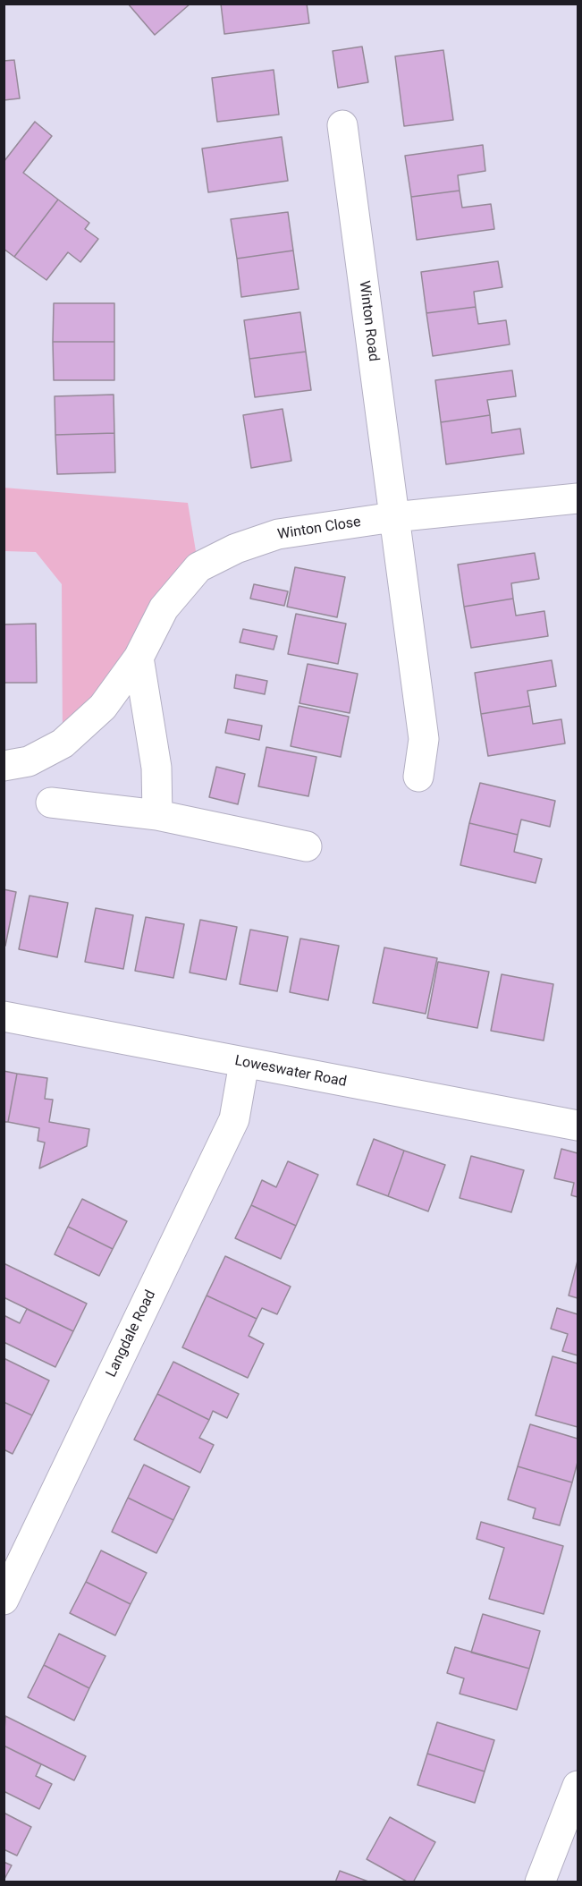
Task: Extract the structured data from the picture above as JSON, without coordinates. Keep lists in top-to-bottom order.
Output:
{
  "streets": {
    "street": [
      "Winton Road",
      "Winton Close",
      "Loweswater Road",
      "Langdale Road"
    ]
  },
  "crossings": [
    ["Winton Road", "Winton Close"],
    ["Loweswater Road", "Langdale Road"]
  ]
}
